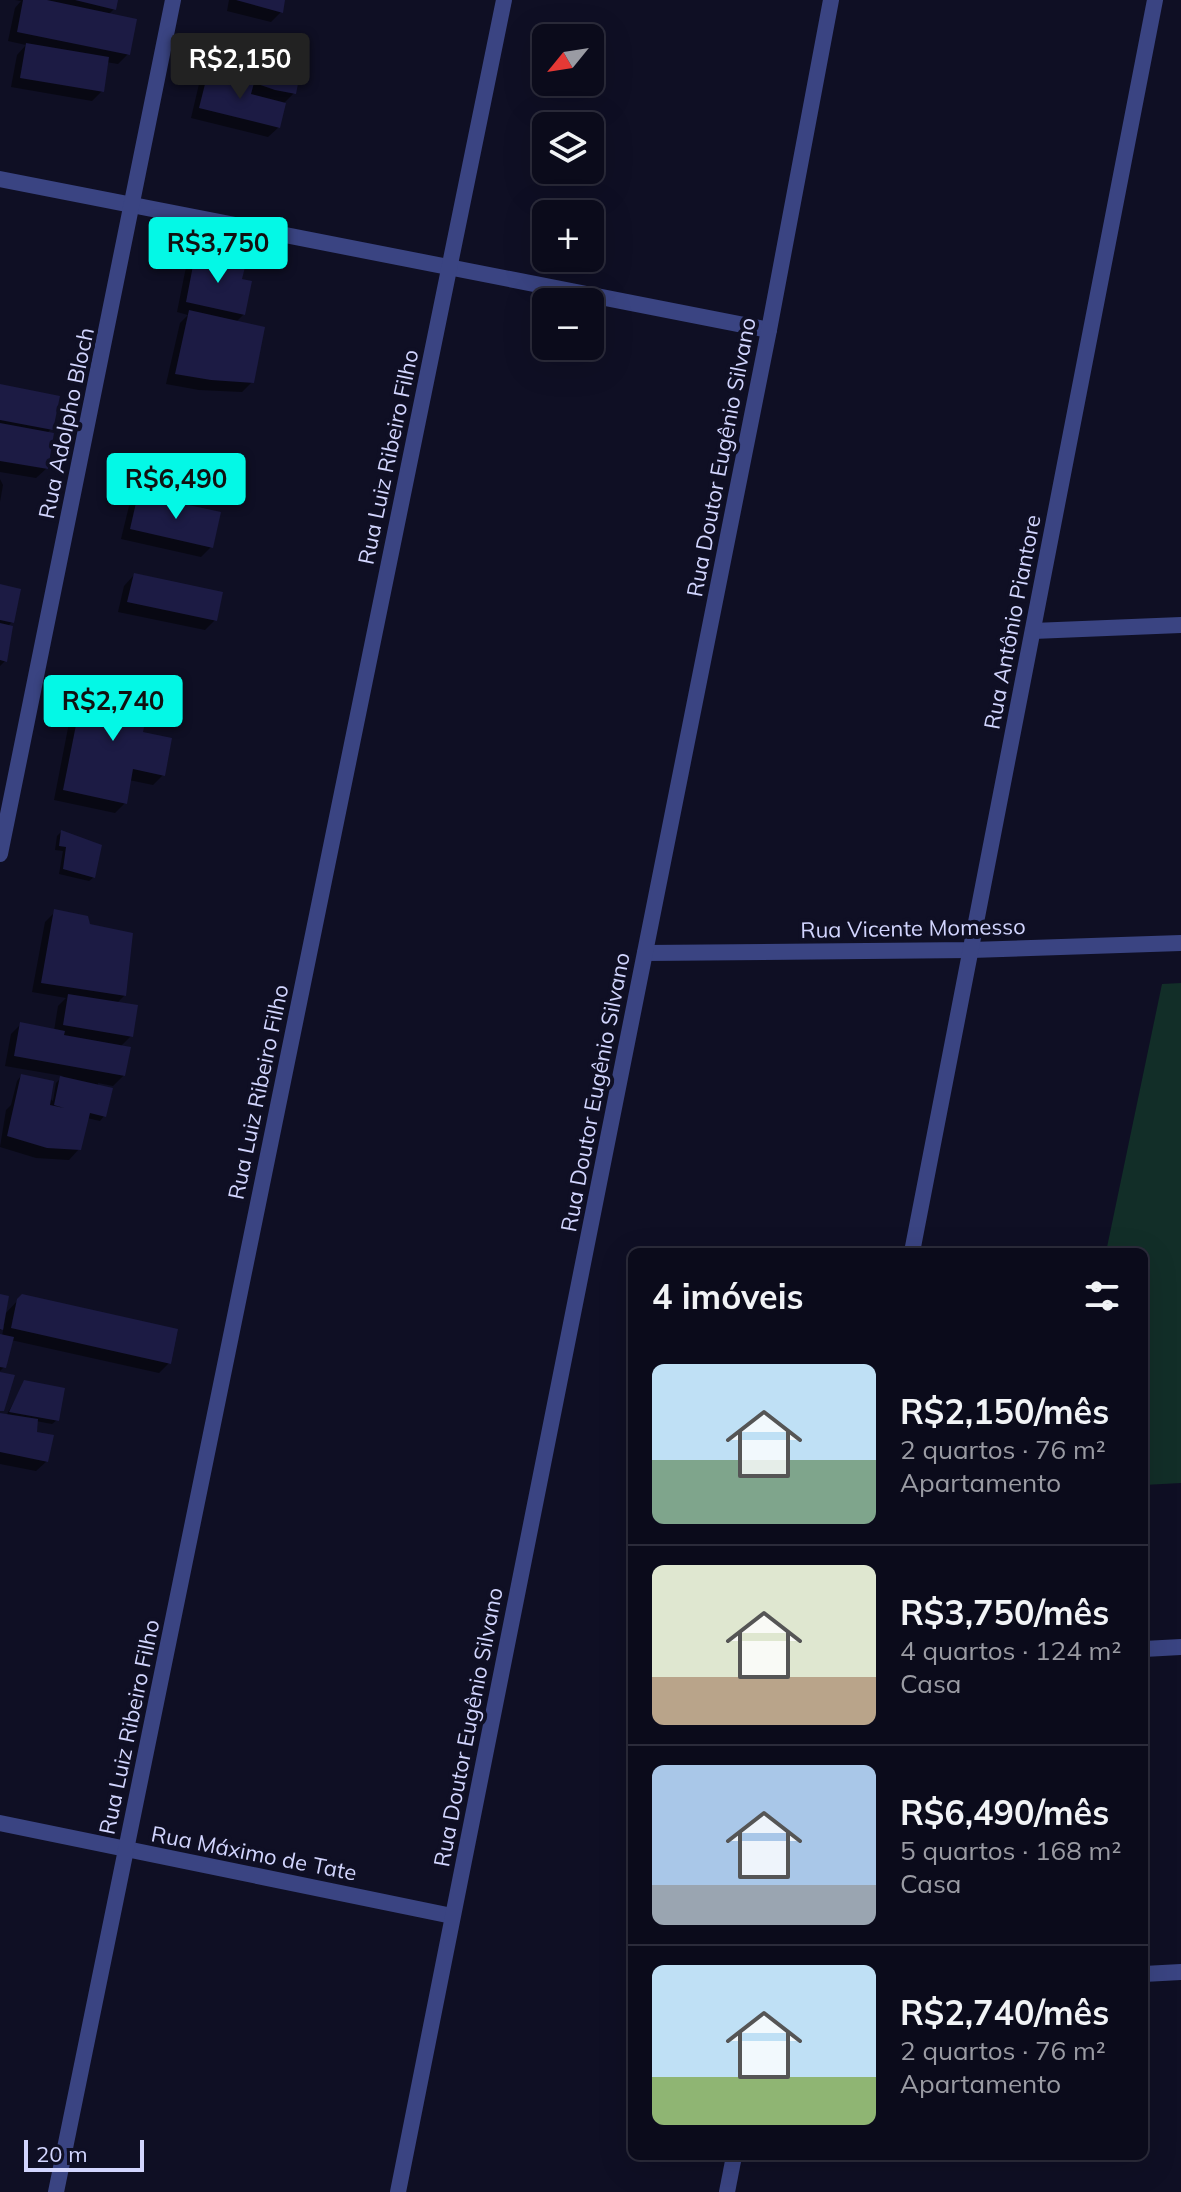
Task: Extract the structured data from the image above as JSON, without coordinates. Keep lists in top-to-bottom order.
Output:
{
  "streets": {
    "street": [
      "Rua Adolpho Bloch",
      "Rua Luiz Ribeiro Filho",
      "Rua Doutor Eugênio Silvano",
      "Rua Antônio Piantore",
      "Rua Vicente Momesso",
      "Rua Máximo de Tate"
    ]
  },
  "crossings": [
    ["Rua Luiz Ribeiro Filho", "Rua Máximo de Tate"],
    ["Rua Doutor Eugênio Silvano", "Rua Vicente Momesso"],
    ["Rua Doutor Eugênio Silvano", "Rua Máximo de Tate"],
    ["Rua Antônio Piantore", "Rua Vicente Momesso"]
  ],
  "scale_bar": "20 m",
  "north": "bottom left",
  "page": {
    "map_buttons": ["+", "−"],
    "price": [
      "R$2,150",
      "R$3,750",
      "R$6,490",
      "R$2,740"
    ],
    "heading": "4 imóveis",
    "list": [
      {
        "name": "R$2,150/mês",
        "note": "2 quartos · 76 m² · Apartamento"
      },
      {
        "name": "R$3,750/mês",
        "note": "4 quartos · 124 m² · Casa"
      },
      {
        "name": "R$6,490/mês",
        "note": "5 quartos · 168 m² · Casa"
      },
      {
        "name": "R$2,740/mês",
        "note": "2 quartos · 76 m² · Apartamento"
      }
    ],
    "scale": "20 m"
  }
}
